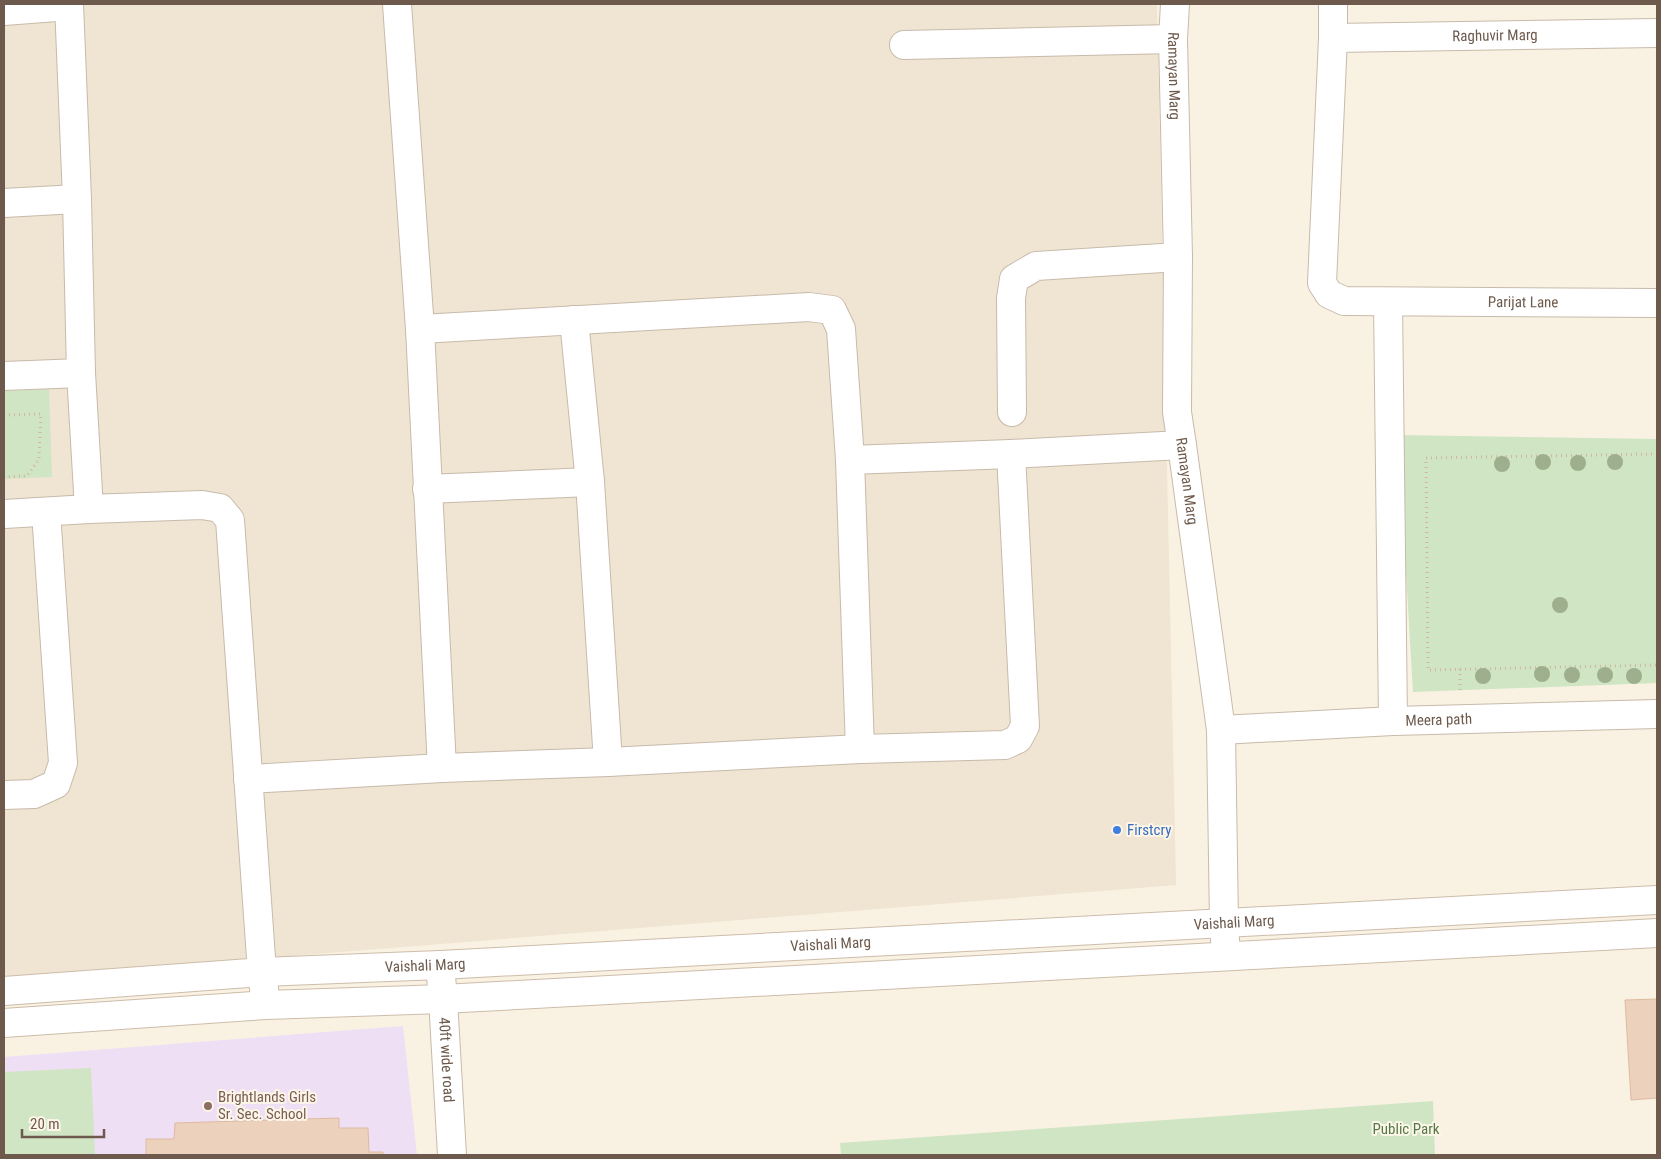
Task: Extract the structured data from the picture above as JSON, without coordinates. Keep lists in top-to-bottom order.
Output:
{
  "streets": {
    "street": [
      "Raghuvir Marg",
      "Ramayan Marg",
      "Parijat Lane",
      "Meera path",
      "Vaishali Marg",
      "40ft wide road"
    ]
  },
  "crossings": [
    ["Raghuvir Marg", "Parijat Lane"],
    ["Ramayan Marg", "Meera path"],
    ["Ramayan Marg", "Vaishali Marg"],
    ["Vaishali Marg", "40ft wide road"]
  ],
  "parks": ["Public Park"],
  "places": ["Firstcry", "Brightlands Girls Sr. Sec. School"],
  "scale_bar": "20 m"
}
